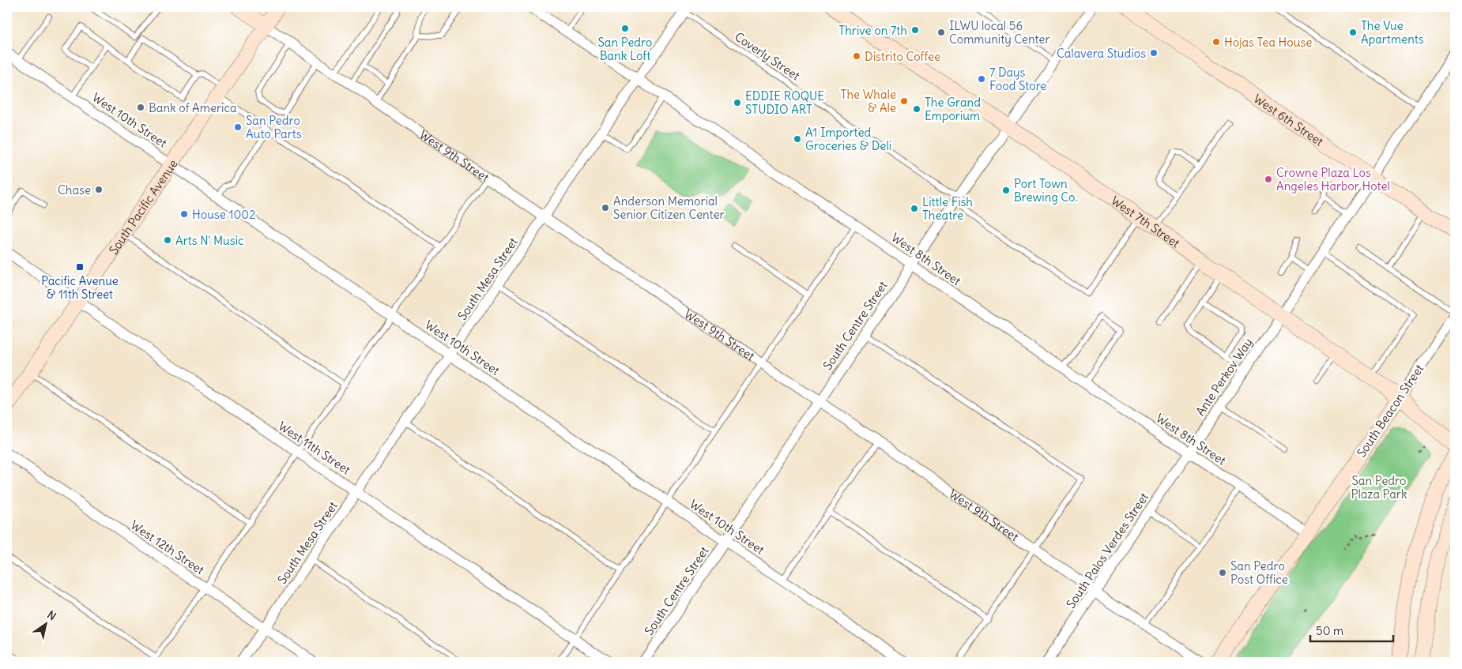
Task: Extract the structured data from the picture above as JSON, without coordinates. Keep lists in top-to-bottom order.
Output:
{
  "streets": {
    "main road": [
      "West 6th Street",
      "West 9th Street",
      "South Pacific Avenue",
      "West 7th Street",
      "South Beacon Street"
    ],
    "street": [
      "West 10th Street",
      "West 8th Street",
      "South Mesa Street",
      "South Centre Street",
      "Ante Perkov Way",
      "West 11th Street",
      "West 12th Street",
      "South Palos Verdes Street"
    ],
    "lane": ["Coverly Street"]
  },
  "crossings": [
    ["Coverly Street", "West 7th Street"],
    ["Coverly Street", "South Mesa Street"],
    ["Coverly Street", "South Centre Street"],
    ["West 10th Street", "South Pacific Avenue"],
    ["West 10th Street", "South Mesa Street"],
    ["West 10th Street", "South Centre Street"],
    ["West 9th Street", "South Pacific Avenue"],
    ["West 9th Street", "South Mesa Street"],
    ["West 9th Street", "South Centre Street"],
    ["West 9th Street", "South Palos Verdes Street"],
    ["South Pacific Avenue", "West 11th Street"],
    ["West 7th Street", "South Centre Street"],
    ["West 7th Street", "Ante Perkov Way"],
    ["West 7th Street", "South Beacon Street"],
    ["West 8th Street", "South Mesa Street"],
    ["West 8th Street", "South Centre Street"],
    ["West 8th Street", "Ante Perkov Way"],
    ["West 8th Street", "South Beacon Street"],
    ["West 8th Street", "South Palos Verdes Street"],
    ["South Mesa Street", "West 11th Street"],
    ["South Mesa Street", "West 12th Street"],
    ["Ante Perkov Way", "South Palos Verdes Street"]
  ],
  "parks": ["San Pedro Plaza Park"],
  "places": {
    "other": [
      "San Pedro Bank Loft",
      "Thrive on 7th",
      "ILWU local 56 Community Center",
      "The Vue Apartments",
      "Hojas Tea House",
      "Calavera Studios",
      "Distrito Coffee",
      "7 Days Food Store",
      "The Whale & Ale",
      "EDDIE ROQUE STUDIO ART",
      "Bank of America",
      "The Grand Emporium",
      "San Pedro Auto Parts",
      "A1 Imported Groceries & Deli",
      "Crowne Plaza Los Angeles Harbor Hotel",
      "Chase",
      "Port Town Brewing Co.",
      "Anderson Memorial Senior Citizen Center",
      "Little Fish Theatre",
      "House 1002",
      "Arts N' Music",
      "San Pedro Post Office"
    ],
    "transit": ["Pacific Avenue & 11th Street"]
  },
  "scale_bar": "50 m",
  "north": "top right"
}
